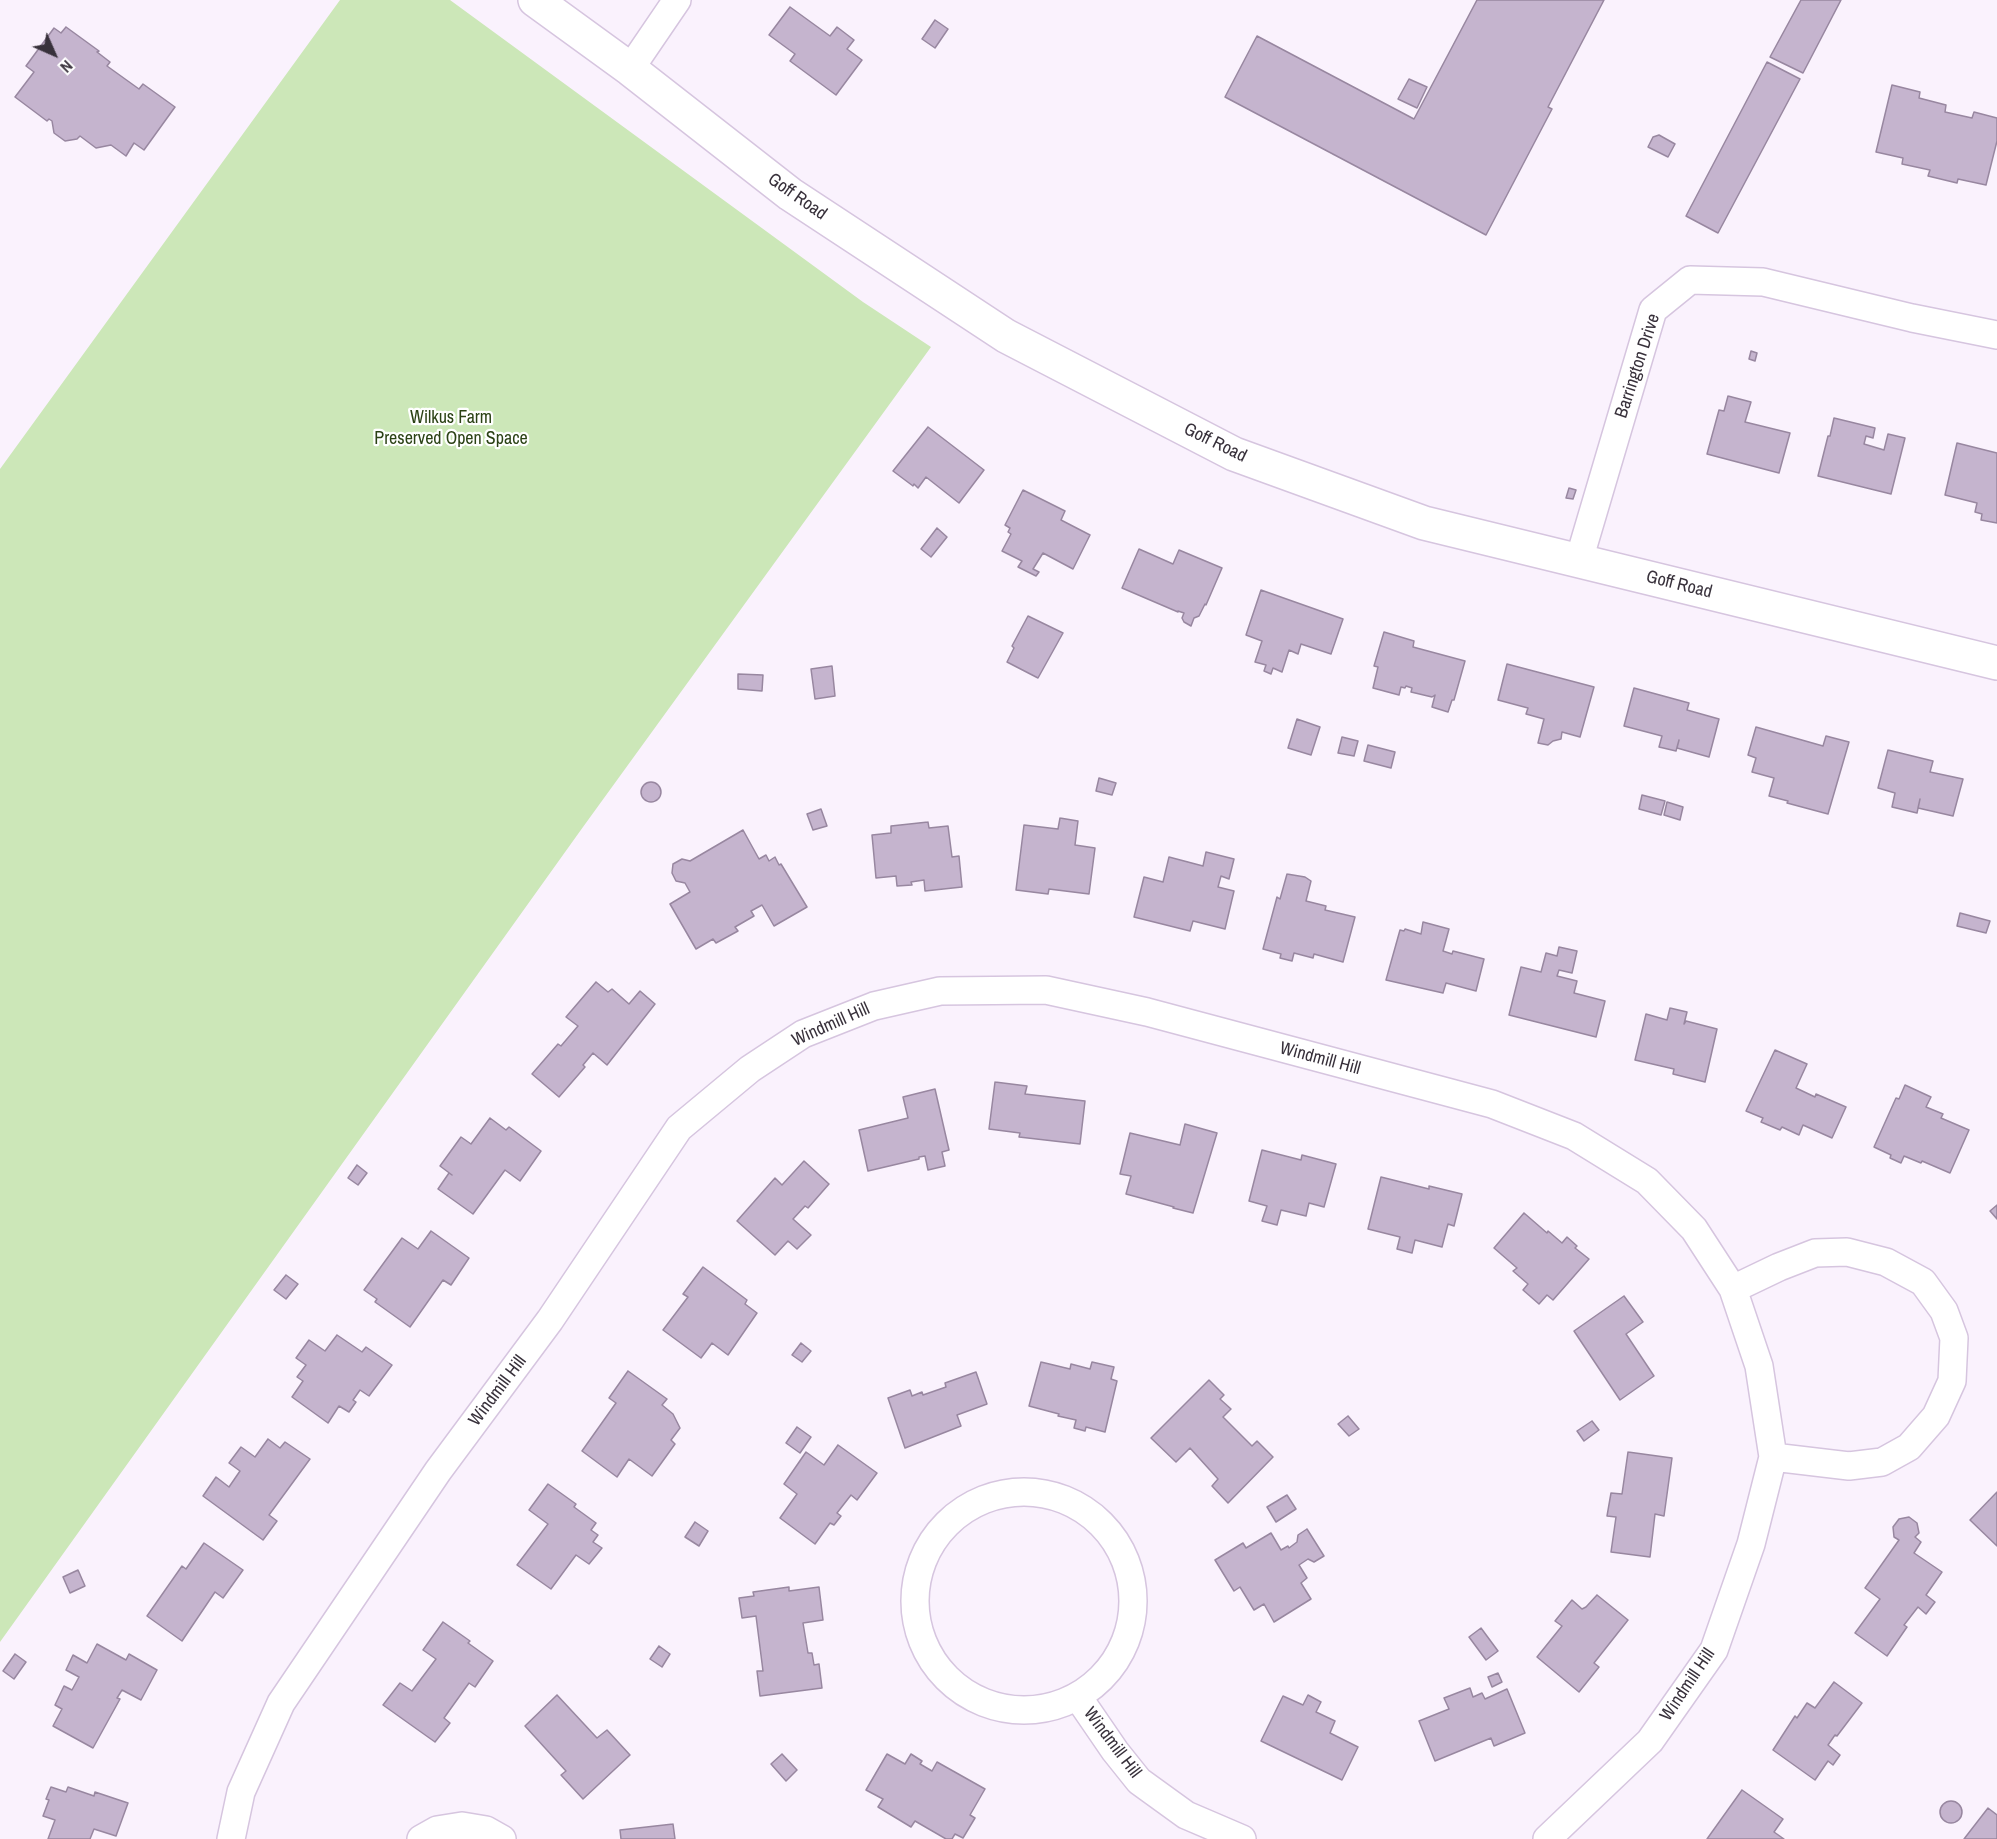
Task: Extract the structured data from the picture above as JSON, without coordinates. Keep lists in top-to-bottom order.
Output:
{
  "streets": {
    "street": ["Goff Road", "Barrington Drive", "Windmill Hill"]
  },
  "crossings": [
    ["Goff Road", "Barrington Drive"]
  ],
  "parks": ["Wilkus Farm Preserved Open Space"],
  "north": "bottom right"
}
